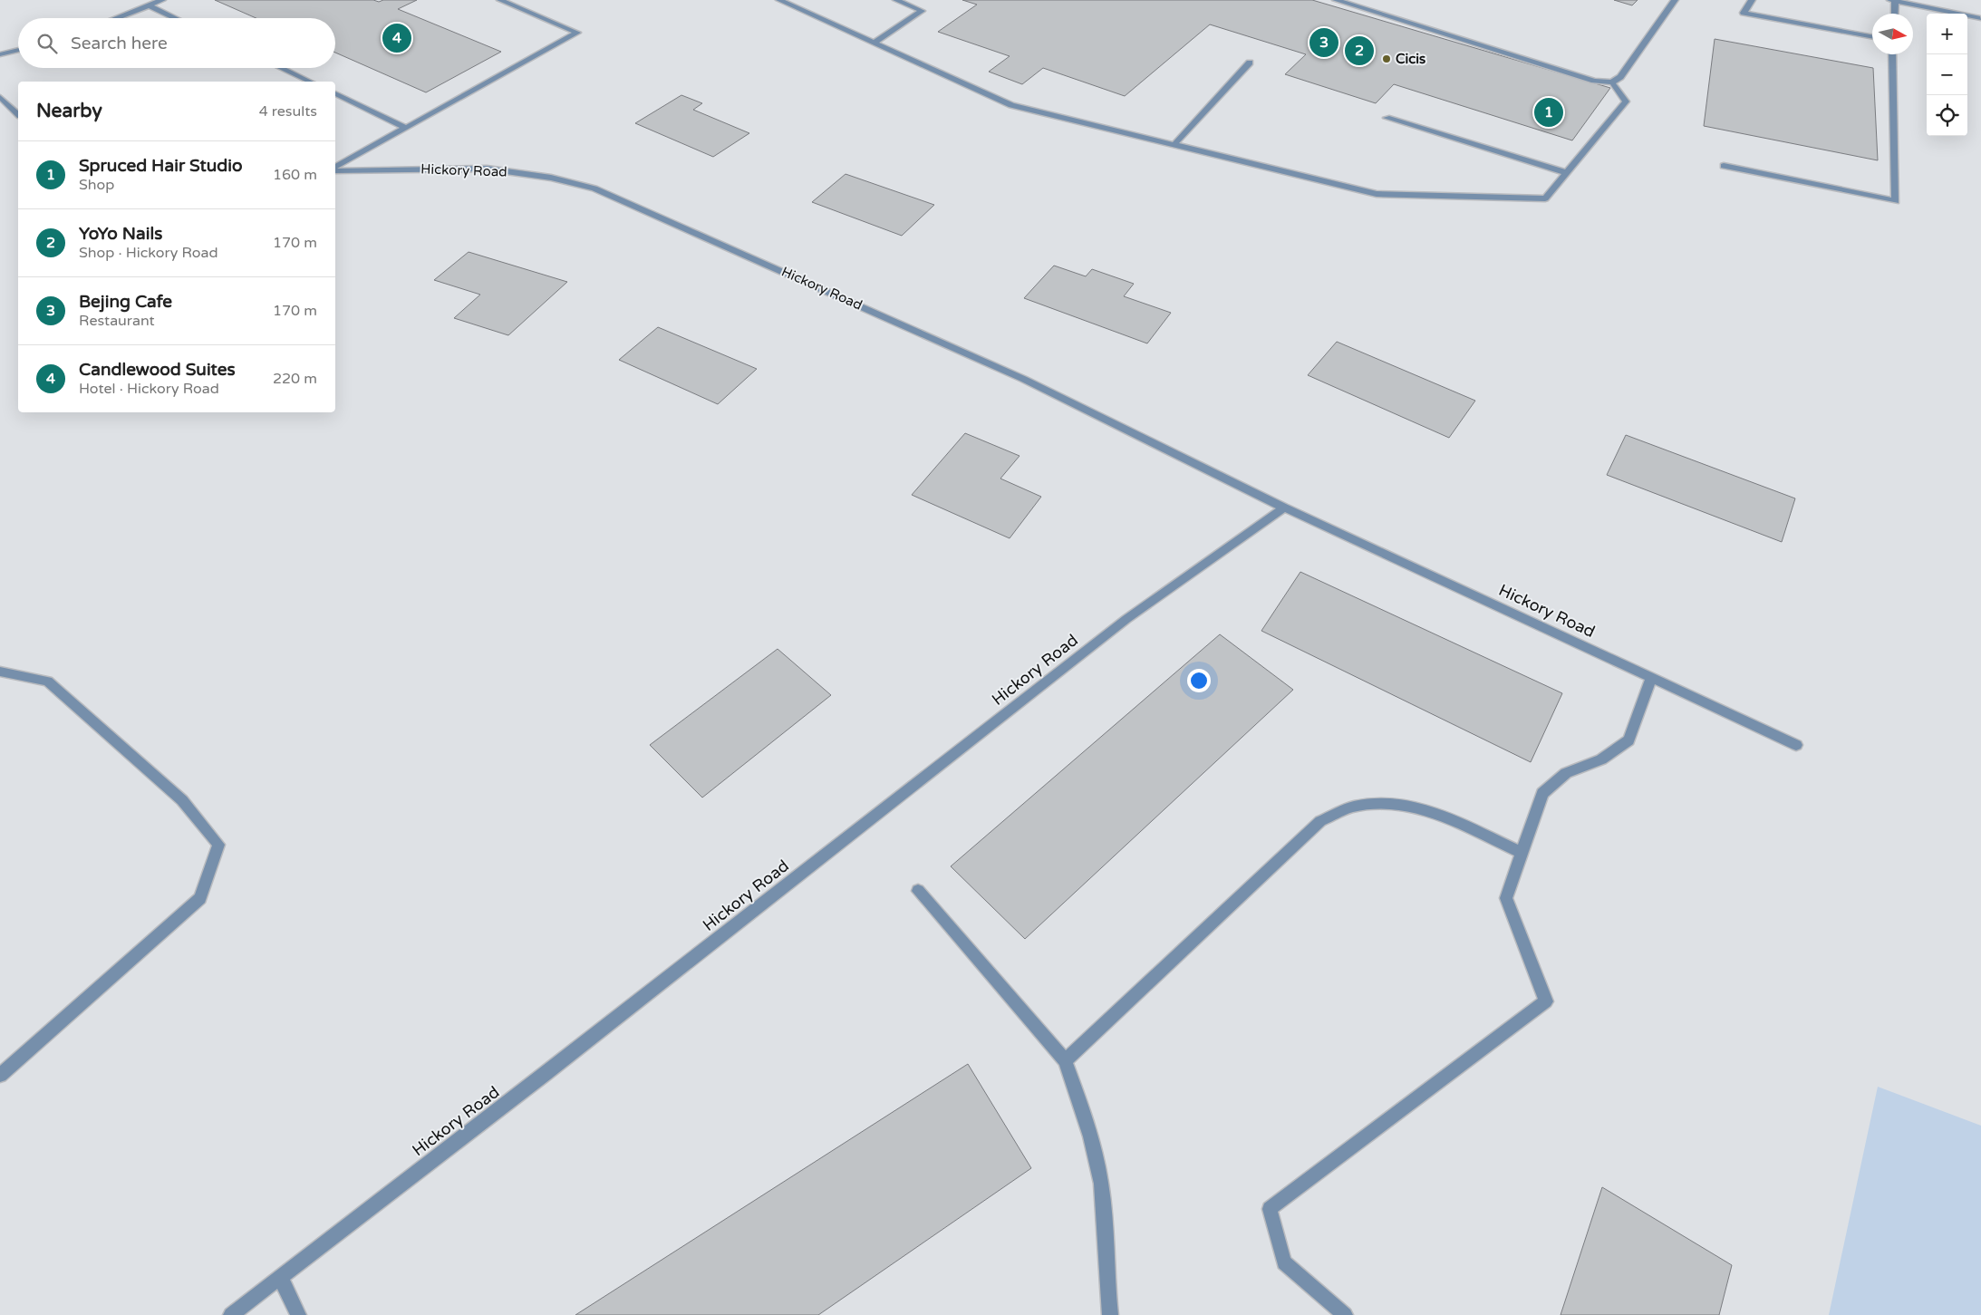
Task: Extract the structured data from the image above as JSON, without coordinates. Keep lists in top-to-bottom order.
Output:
{
  "streets": {
    "street": ["Hickory Road"]
  },
  "places": ["Cicis"],
  "north": "right",
  "page": {
    "map_buttons": ["+", "−"],
    "search": "Search here",
    "pins": [
      "4",
      "3",
      "2",
      "1"
    ],
    "heading": ["Nearby", "4 results"],
    "list": [
      {
        "mark": "1",
        "name": "Spruced Hair Studio",
        "note": "Shop",
        "value": "160 m"
      },
      {
        "mark": "2",
        "name": "YoYo Nails",
        "note": "Shop · Hickory Road",
        "value": "170 m"
      },
      {
        "mark": "3",
        "name": "Bejing Cafe",
        "note": "Restaurant",
        "value": "170 m"
      },
      {
        "mark": "4",
        "name": "Candlewood Suites",
        "note": "Hotel · Hickory Road",
        "value": "220 m"
      }
    ]
  }
}
